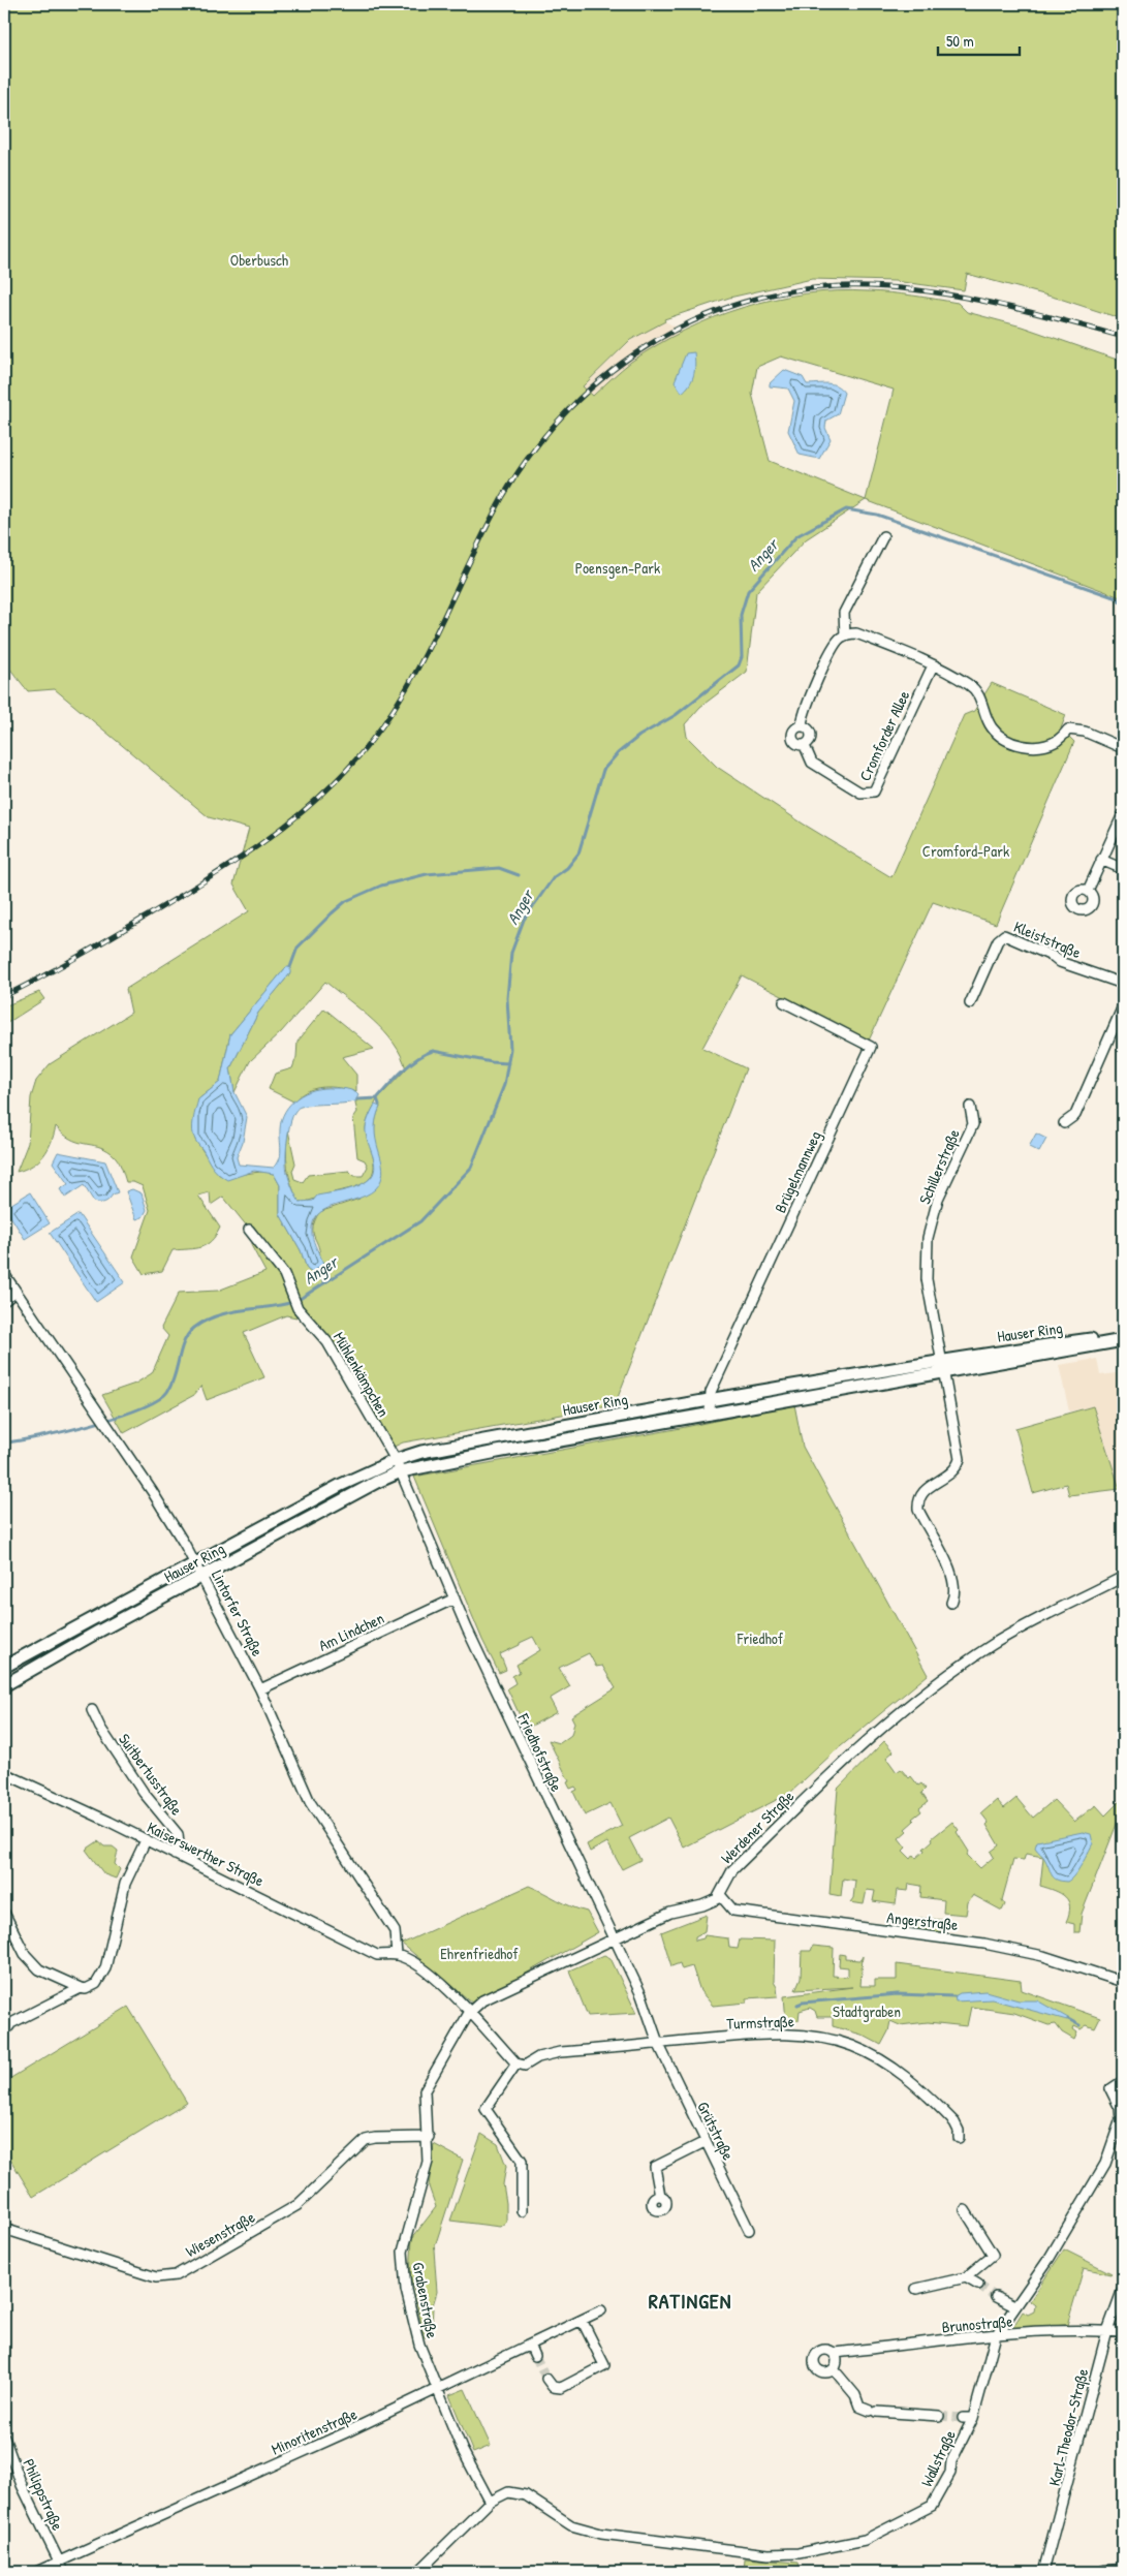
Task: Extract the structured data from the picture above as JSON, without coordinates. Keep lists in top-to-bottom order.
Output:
{
  "streets": {
    "main road": ["Hauser Ring"],
    "street": [
      "Cromforder Allee",
      "Kleiststraße",
      "Schillerstraße",
      "Brügelmannweg",
      "Mühlenkämpchen",
      "Lintorfer Straße",
      "Am Lindchen",
      "Friedhofstraße",
      "Suitbertusstraße",
      "Werdener Straße",
      "Kaiserswerther Straße",
      "Angerstraße",
      "Turmstraße",
      "Grütstraße",
      "Wiesenstraße",
      "Grabenstraße",
      "Brunostraße",
      "Karl-Theodor-Straße",
      "Minoritenstraße",
      "Wallstraße",
      "Philippstraße"
    ]
  },
  "crossings": [
    ["Schillerstraße", "Hauser Ring"],
    ["Brügelmannweg", "Hauser Ring"],
    ["Hauser Ring", "Mühlenkämpchen"],
    ["Hauser Ring", "Lintorfer Straße"],
    ["Hauser Ring", "Friedhofstraße"],
    ["Lintorfer Straße", "Am Lindchen"],
    ["Lintorfer Straße", "Kaiserswerther Straße"],
    ["Am Lindchen", "Friedhofstraße"],
    ["Friedhofstraße", "Turmstraße"],
    ["Friedhofstraße", "Grütstraße"],
    ["Suitbertusstraße", "Kaiserswerther Straße"],
    ["Werdener Straße", "Angerstraße"],
    ["Turmstraße", "Grütstraße"],
    ["Wiesenstraße", "Grabenstraße"],
    ["Grabenstraße", "Minoritenstraße"],
    ["Grabenstraße", "Wallstraße"],
    ["Brunostraße", "Karl-Theodor-Straße"],
    ["Brunostraße", "Wallstraße"],
    ["Minoritenstraße", "Philippstraße"]
  ],
  "districts": ["RATINGEN"],
  "water": ["Anger"],
  "parks": [
    "Oberbusch",
    "Poensgen-Park",
    "Cromford-Park",
    "Friedhof",
    "Ehrenfriedhof",
    "Stadtgraben"
  ],
  "scale_bar": "50 m"
}
